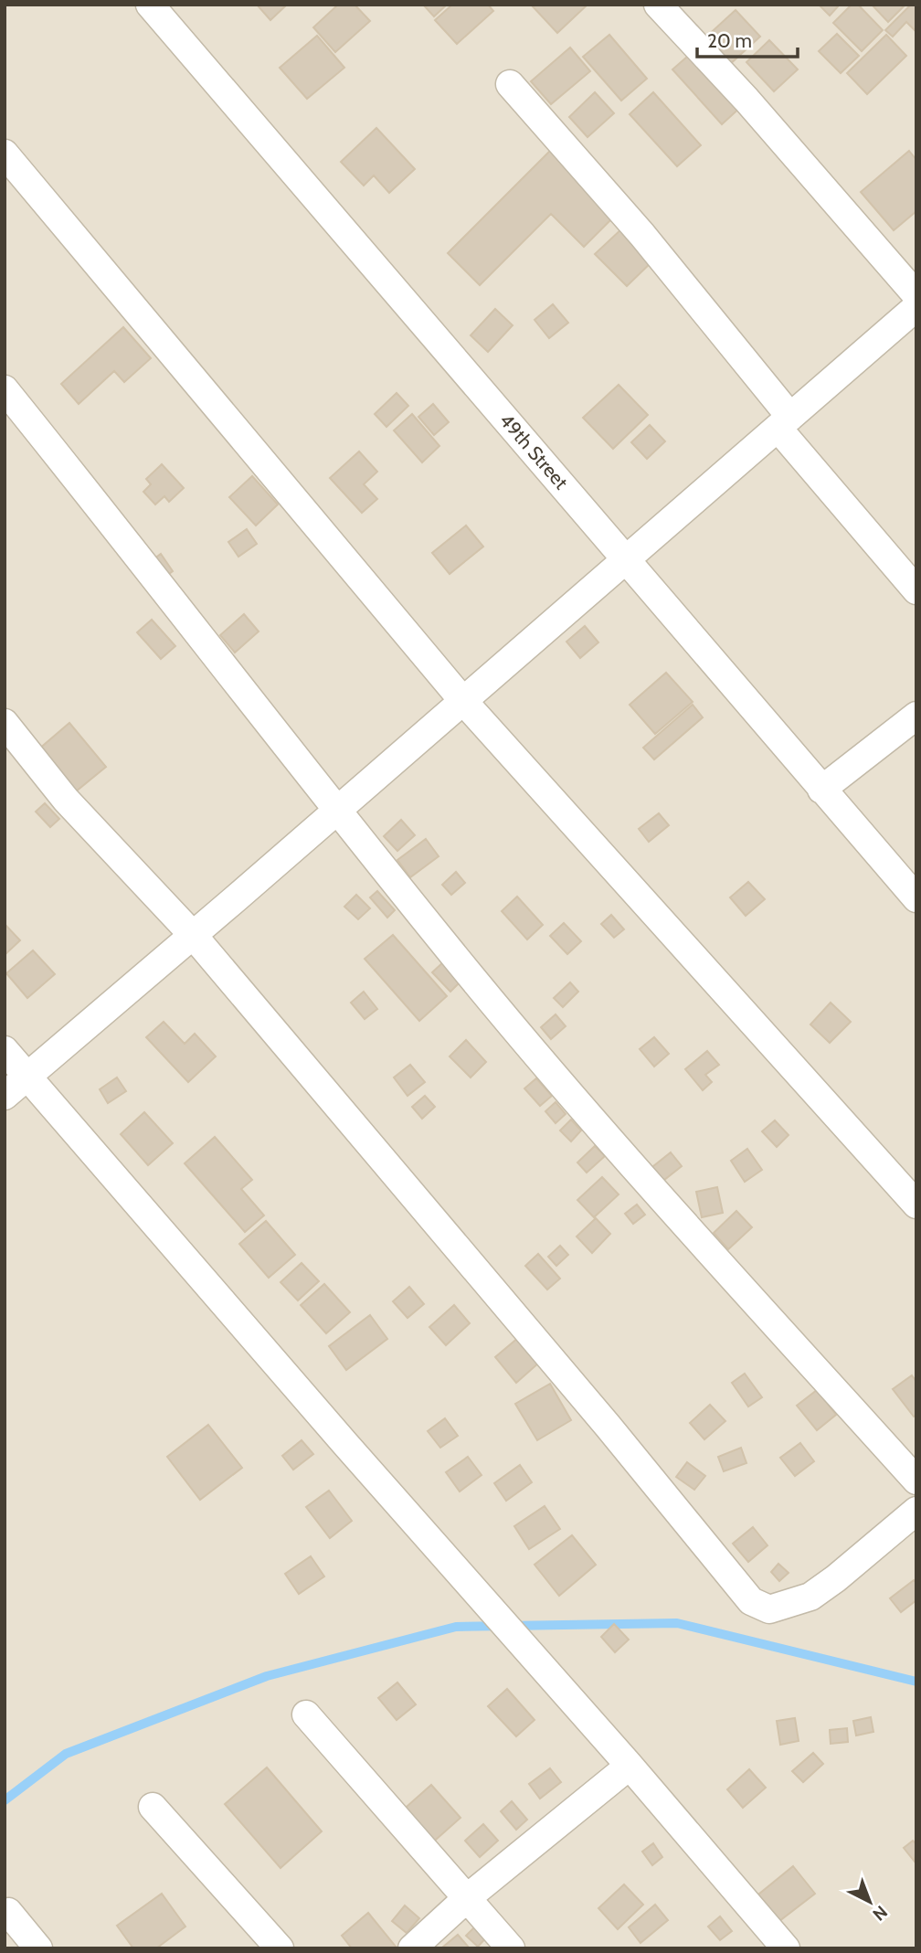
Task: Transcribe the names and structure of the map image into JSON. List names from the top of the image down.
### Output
{
  "streets": {
    "street": ["49th Street"]
  },
  "scale_bar": "20 m",
  "north": "bottom right"
}
